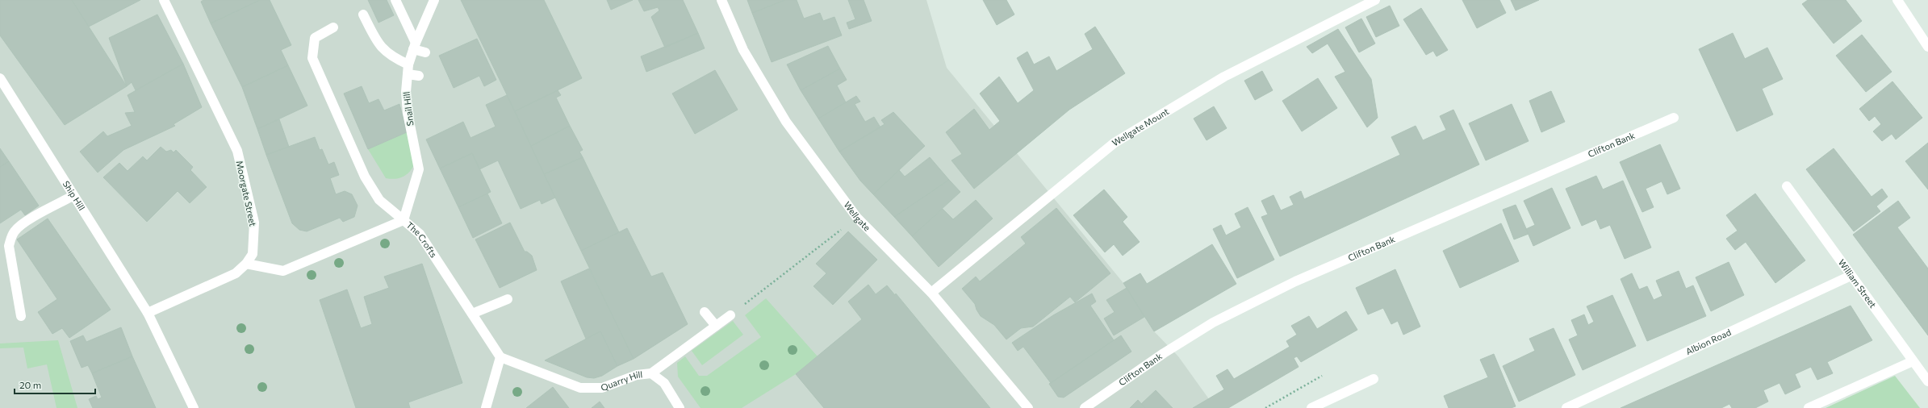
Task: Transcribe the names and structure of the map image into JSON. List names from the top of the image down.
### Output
{
  "streets": {
    "street": [
      "Snail Hill",
      "Wellgate Mount",
      "Clifton Bank",
      "Moorgate Street",
      "Ship Hill",
      "Wellgate",
      "The Crofts",
      "William Street",
      "Albion Road",
      "Quarry Hill"
    ]
  },
  "crossings": [
    ["Snail Hill", "The Crofts"],
    ["Wellgate Mount", "Wellgate"],
    ["Moorgate Street", "Ship Hill"],
    ["Moorgate Street", "The Crofts"],
    ["The Crofts", "Quarry Hill"],
    ["William Street", "Albion Road"]
  ],
  "scale_bar": "20 m"
}
